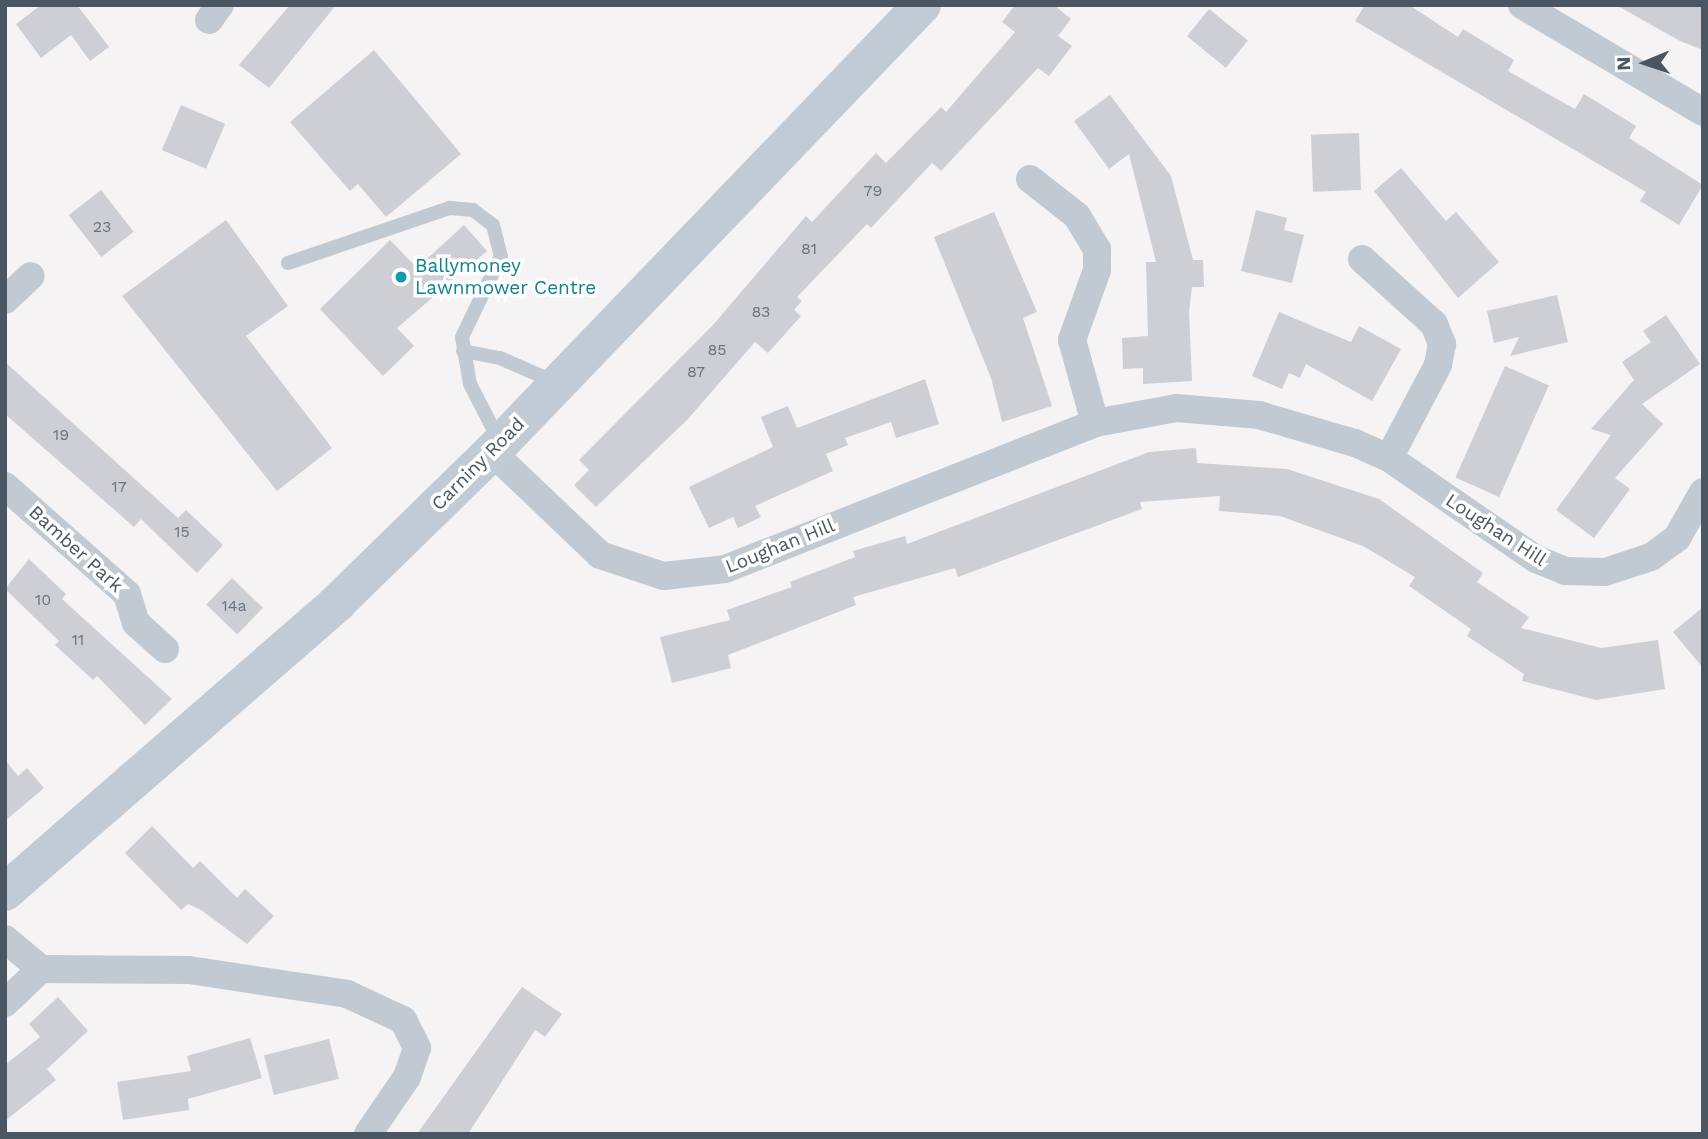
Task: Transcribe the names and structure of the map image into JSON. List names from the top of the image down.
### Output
{
  "streets": {
    "street": ["Carniny Road", "Loughan Hill", "Bamber Park"]
  },
  "crossings": [
    ["Carniny Road", "Loughan Hill"]
  ],
  "places": ["Ballymoney Lawnmower Centre"],
  "house_numbers": [
    "79",
    "23",
    "81",
    "83",
    "85",
    "87",
    "19",
    "17",
    "15",
    "10",
    "14a",
    "11"
  ],
  "north": "left"
}
